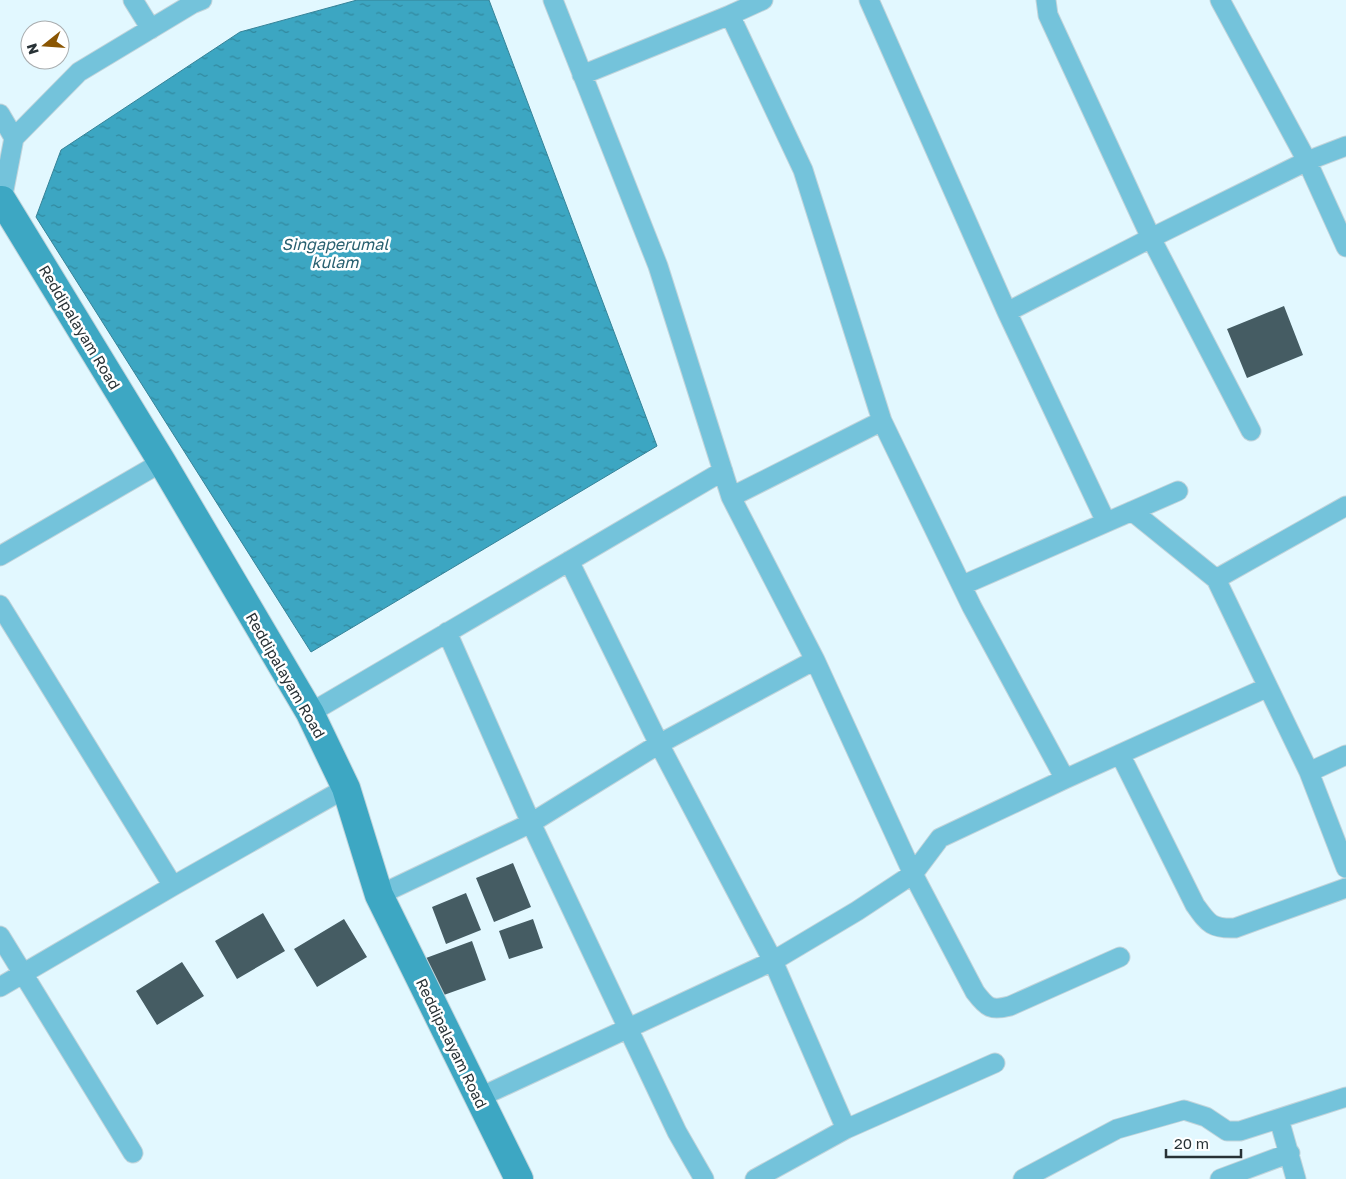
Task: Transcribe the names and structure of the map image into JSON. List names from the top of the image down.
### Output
{
  "streets": {
    "main road": ["Reddipalayam Road"]
  },
  "water": ["Singaperumal kulam"],
  "scale_bar": "20 m",
  "north": "left"
}
